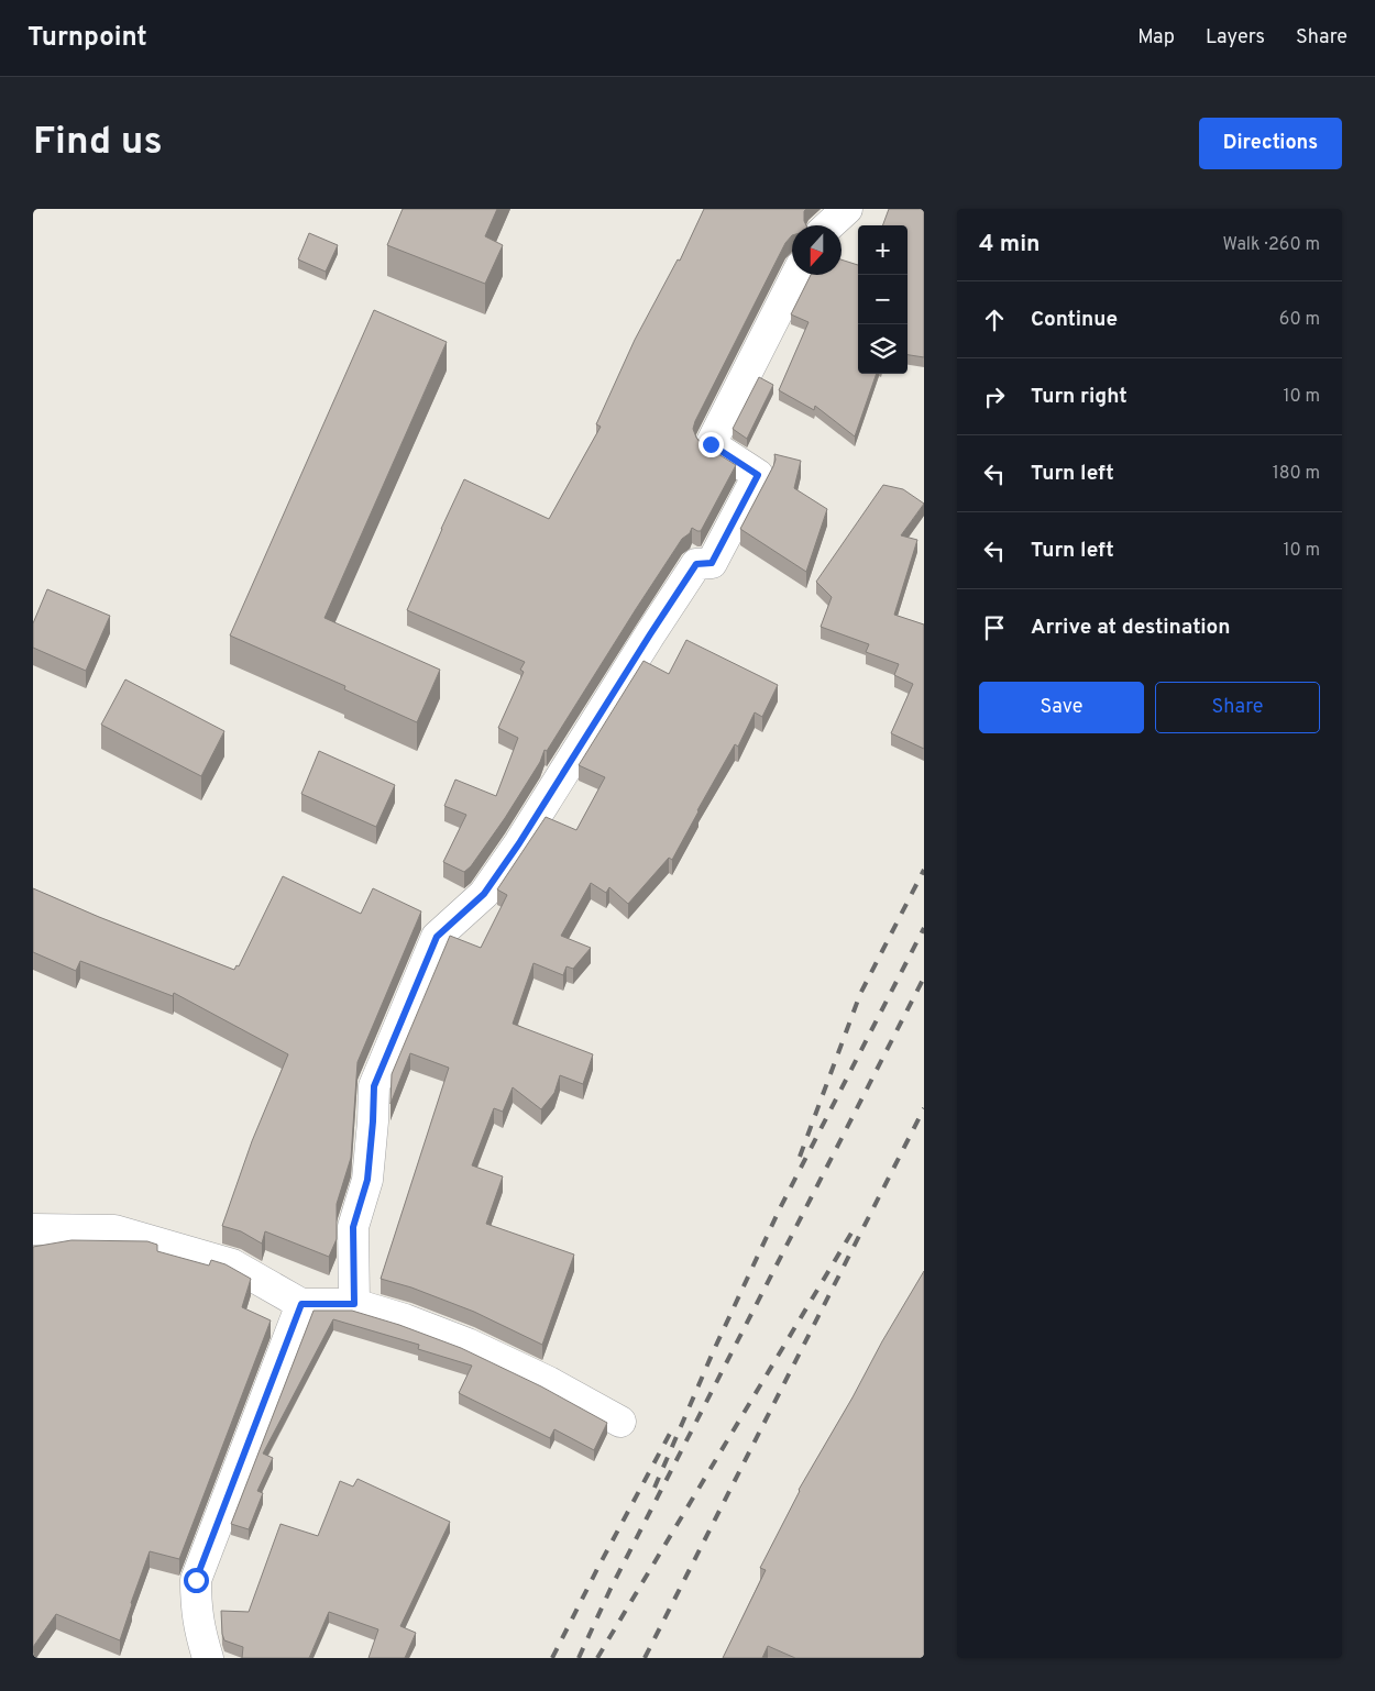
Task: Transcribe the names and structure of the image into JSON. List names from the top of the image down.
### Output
{
  "north": "bottom",
  "page": {
    "header": "Turnpoint",
    "nav": ["Map", "Layers", "Share"],
    "buttons": [
      "Directions",
      ["Save", "Share"]
    ],
    "title": "Find us",
    "heading": ["4 min", "Walk · 260 m"],
    "map_buttons": ["+", "−"],
    "list": [
      ["Continue", "60 m"],
      ["Turn right", "10 m"],
      ["Turn left", "180 m"],
      ["Turn left", "10 m"],
      "Arrive at destination"
    ]
  }
}
